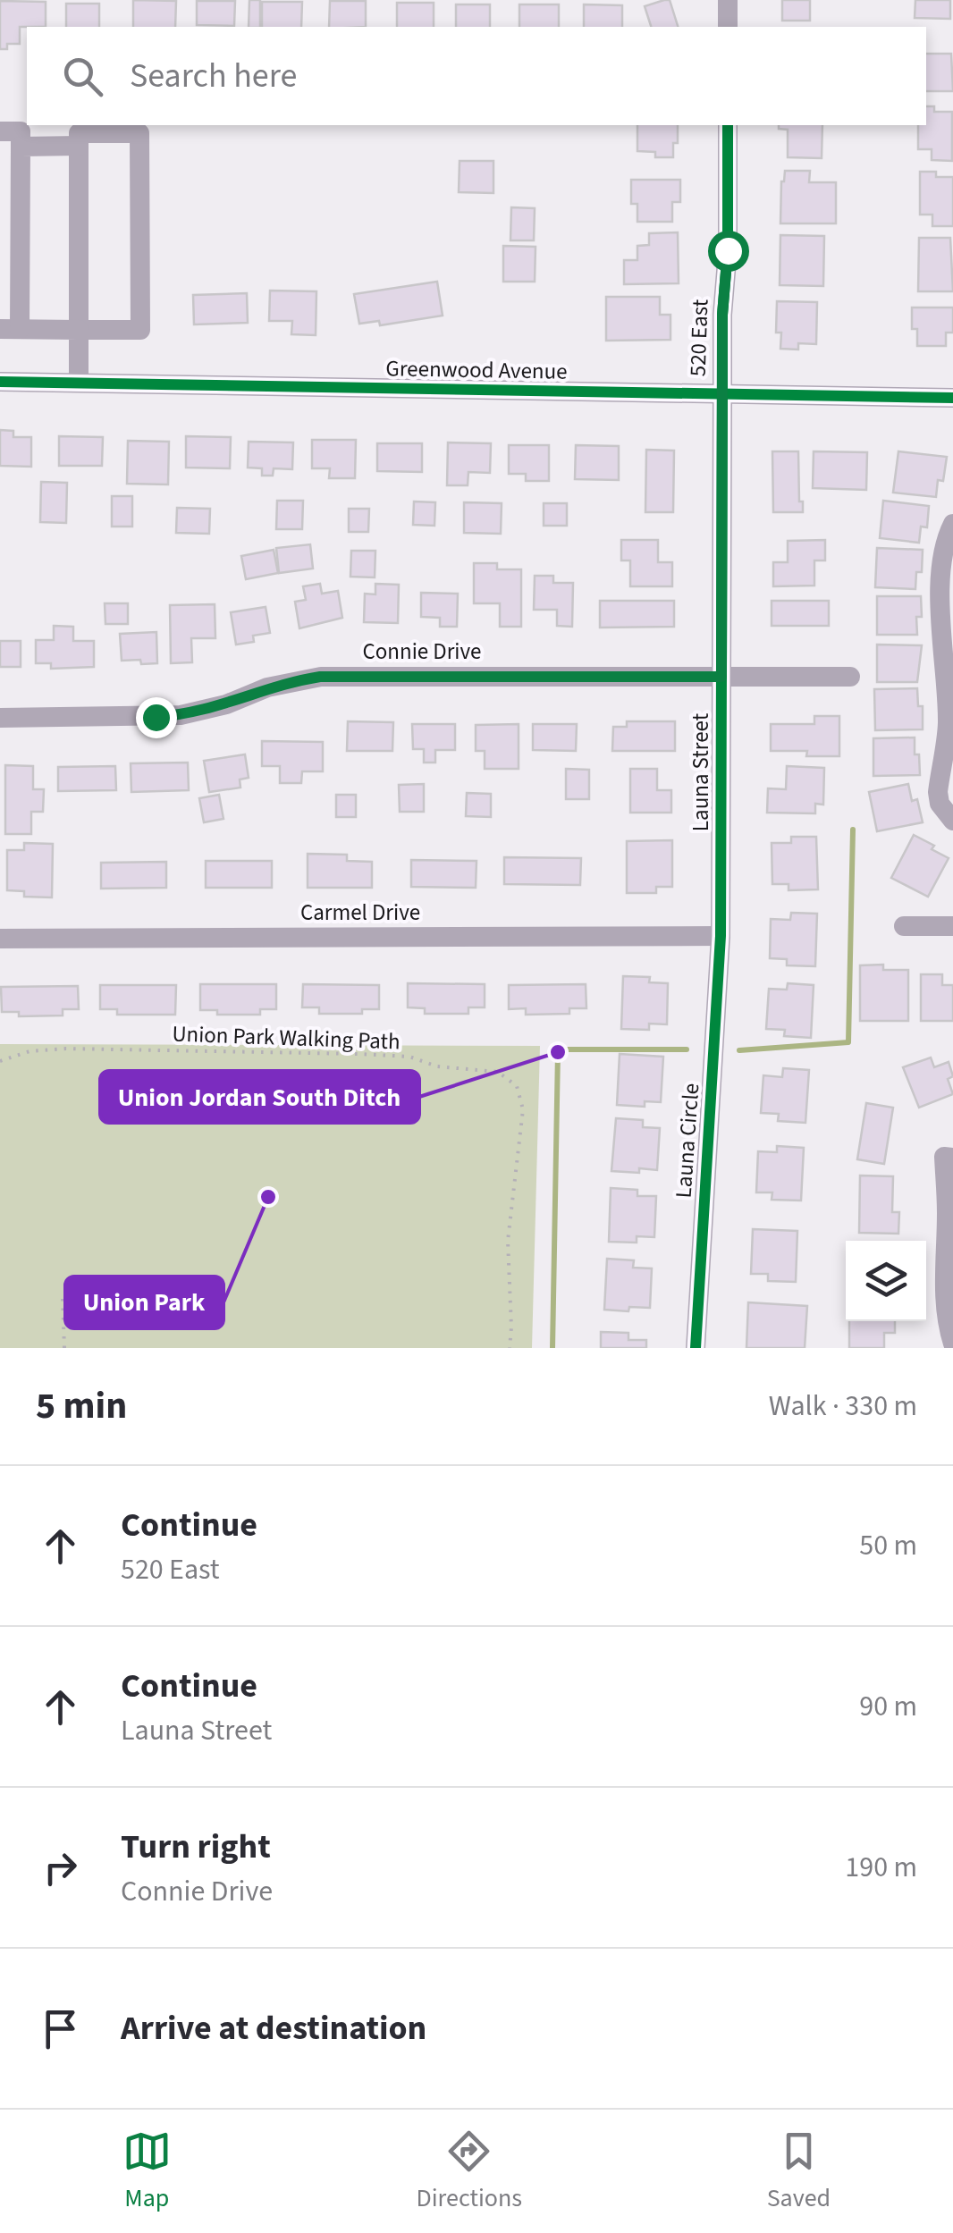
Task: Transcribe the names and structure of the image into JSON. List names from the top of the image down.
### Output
{
  "streets": {
    "street": [
      "520 East",
      "Greenwood Avenue",
      "Connie Drive",
      "Launa Street",
      "Carmel Drive",
      "Launa Circle"
    ],
    "path": ["Union Park Walking Path"]
  },
  "crossings": [
    ["520 East", "Greenwood Avenue"],
    ["520 East", "Launa Street"],
    ["Greenwood Avenue", "Launa Street"],
    ["Connie Drive", "Launa Street"],
    ["Launa Street", "Carmel Drive"],
    ["Launa Street", "Launa Circle"],
    ["Carmel Drive", "Launa Circle"]
  ],
  "places": ["Union Jordan South Ditch", "Union Park"],
  "page": {
    "search": "Search here",
    "heading": ["5 min", "Walk · 330 m"],
    "list": [
      ["Continue", "520 East", "50 m"],
      ["Continue", "Launa Street", "90 m"],
      ["Turn right", "Connie Drive", "190 m"],
      "Arrive at destination"
    ],
    "nav": ["Map", "Directions", "Saved"]
  }
}
